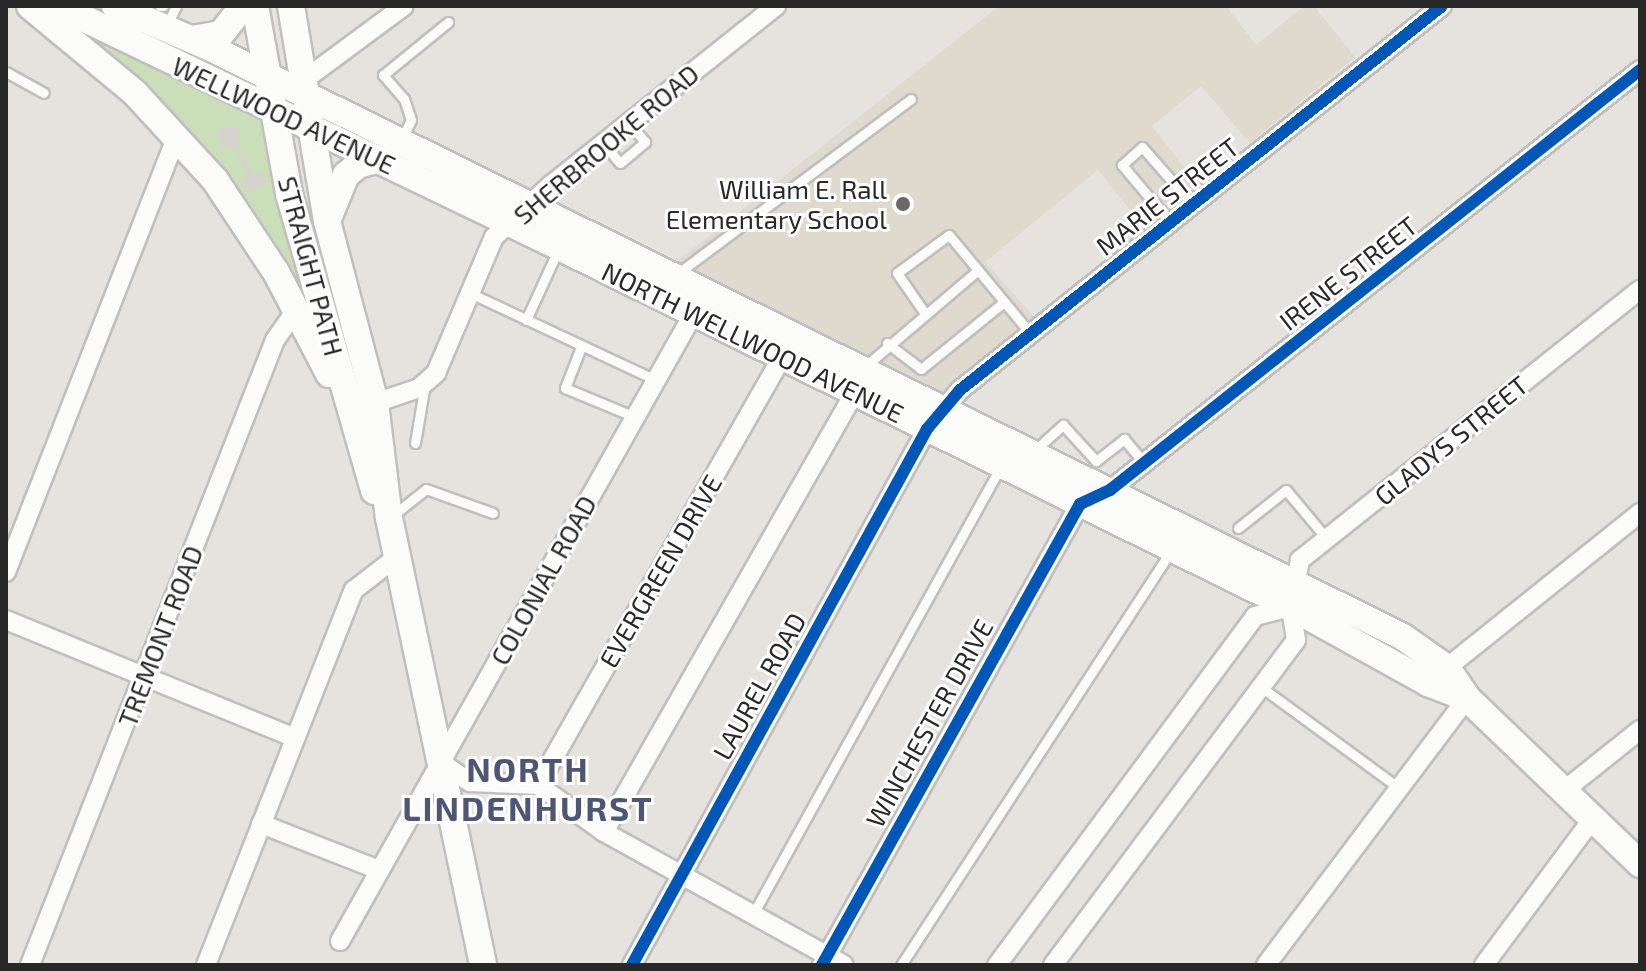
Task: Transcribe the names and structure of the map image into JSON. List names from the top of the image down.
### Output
{
  "streets": {
    "main road": ["WELLWOOD AVENUE", "STRAIGHT PATH", "NORTH WELLWOOD AVENUE"],
    "street": [
      "SHERBROOKE ROAD",
      "MARIE STREET",
      "IRENE STREET",
      "GLADYS STREET",
      "EVERGREEN DRIVE",
      "COLONIAL ROAD",
      "TREMONT ROAD",
      "LAUREL ROAD",
      "WINCHESTER DRIVE"
    ]
  },
  "crossings": [
    ["WELLWOOD AVENUE", "SHERBROOKE ROAD"],
    ["WELLWOOD AVENUE", "STRAIGHT PATH"],
    ["WELLWOOD AVENUE", "NORTH WELLWOOD AVENUE"],
    ["SHERBROOKE ROAD", "NORTH WELLWOOD AVENUE"],
    ["MARIE STREET", "NORTH WELLWOOD AVENUE"],
    ["MARIE STREET", "LAUREL ROAD"],
    ["STRAIGHT PATH", "COLONIAL ROAD"],
    ["IRENE STREET", "NORTH WELLWOOD AVENUE"],
    ["IRENE STREET", "WINCHESTER DRIVE"],
    ["NORTH WELLWOOD AVENUE", "GLADYS STREET"],
    ["NORTH WELLWOOD AVENUE", "EVERGREEN DRIVE"],
    ["NORTH WELLWOOD AVENUE", "COLONIAL ROAD"],
    ["NORTH WELLWOOD AVENUE", "LAUREL ROAD"],
    ["NORTH WELLWOOD AVENUE", "WINCHESTER DRIVE"]
  ],
  "districts": ["NORTH LINDENHURST"],
  "places": ["William E. Rall Elementary School"]
}
